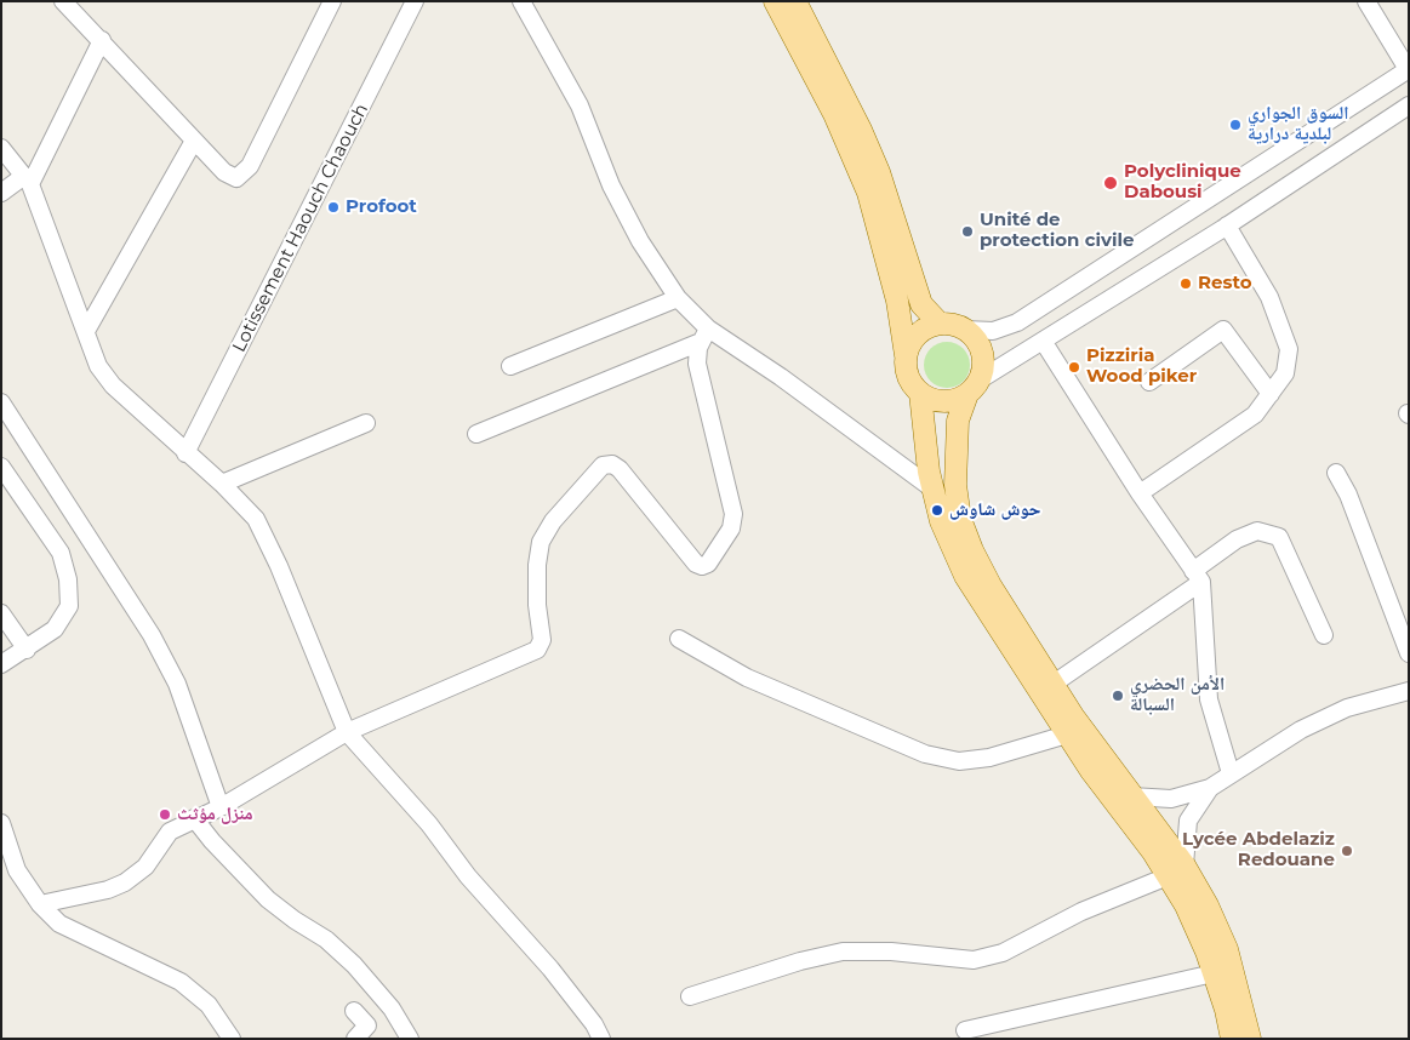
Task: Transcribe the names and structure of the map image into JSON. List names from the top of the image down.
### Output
{
  "streets": {
    "street": ["Lotissement Haouch Chaouch"]
  },
  "places": [
    "السوق الجواري لبلدية درارية",
    "Polyclinique Dabousi",
    "Profoot",
    "Unité de protection civile",
    "Resto",
    "Pizziria Wood piker",
    "حوش شاوش",
    "الأمن الحضري السبالة",
    "منزل مؤثث",
    "Lycée Abdelaziz Redouane"
  ]
}
